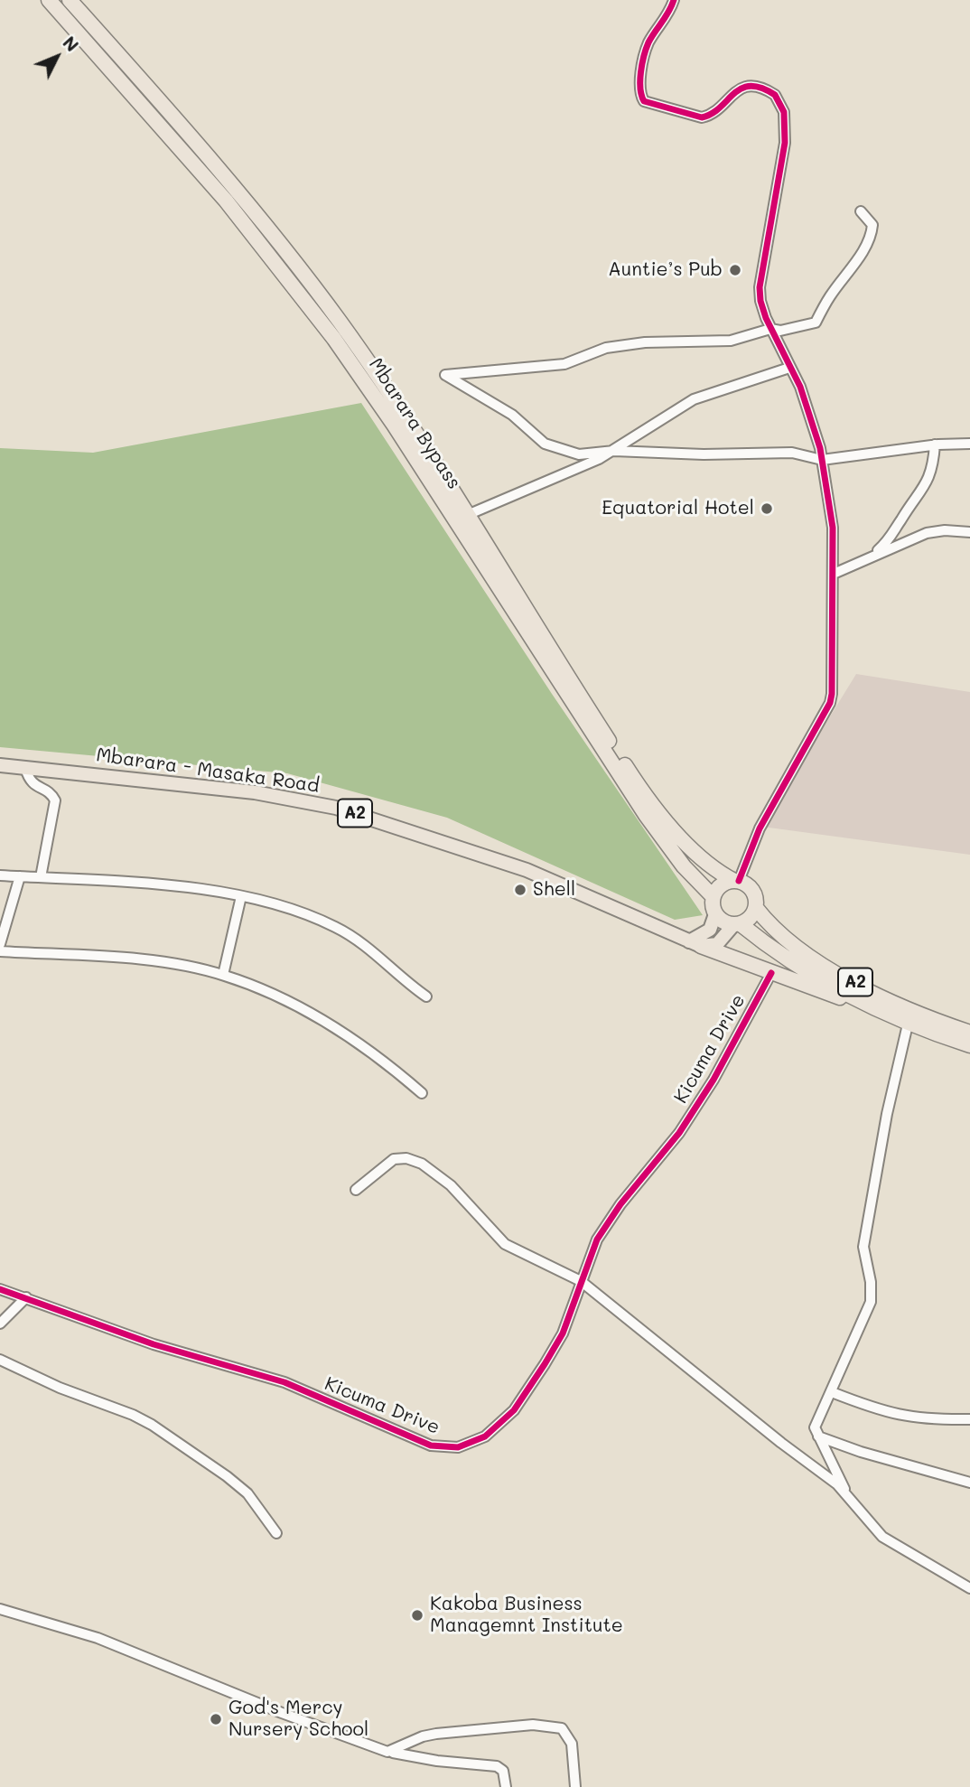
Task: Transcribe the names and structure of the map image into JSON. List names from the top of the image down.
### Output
{
  "streets": {
    "highway": ["Mbarara Bypass", "A2"],
    "main road": ["Mbarara - Masaka Road"],
    "street": ["Kicuma Drive"]
  },
  "crossings": [
    ["Mbarara Bypass", "A2"],
    ["Mbarara - Masaka Road", "A2"],
    ["A2", "Kicuma Drive"]
  ],
  "places": [
    "Auntie’s Pub",
    "Equatorial Hotel",
    "Shell",
    "Kakoba Business Managemnt Institute",
    "God's Mercy Nursery School"
  ],
  "north": "top right"
}
